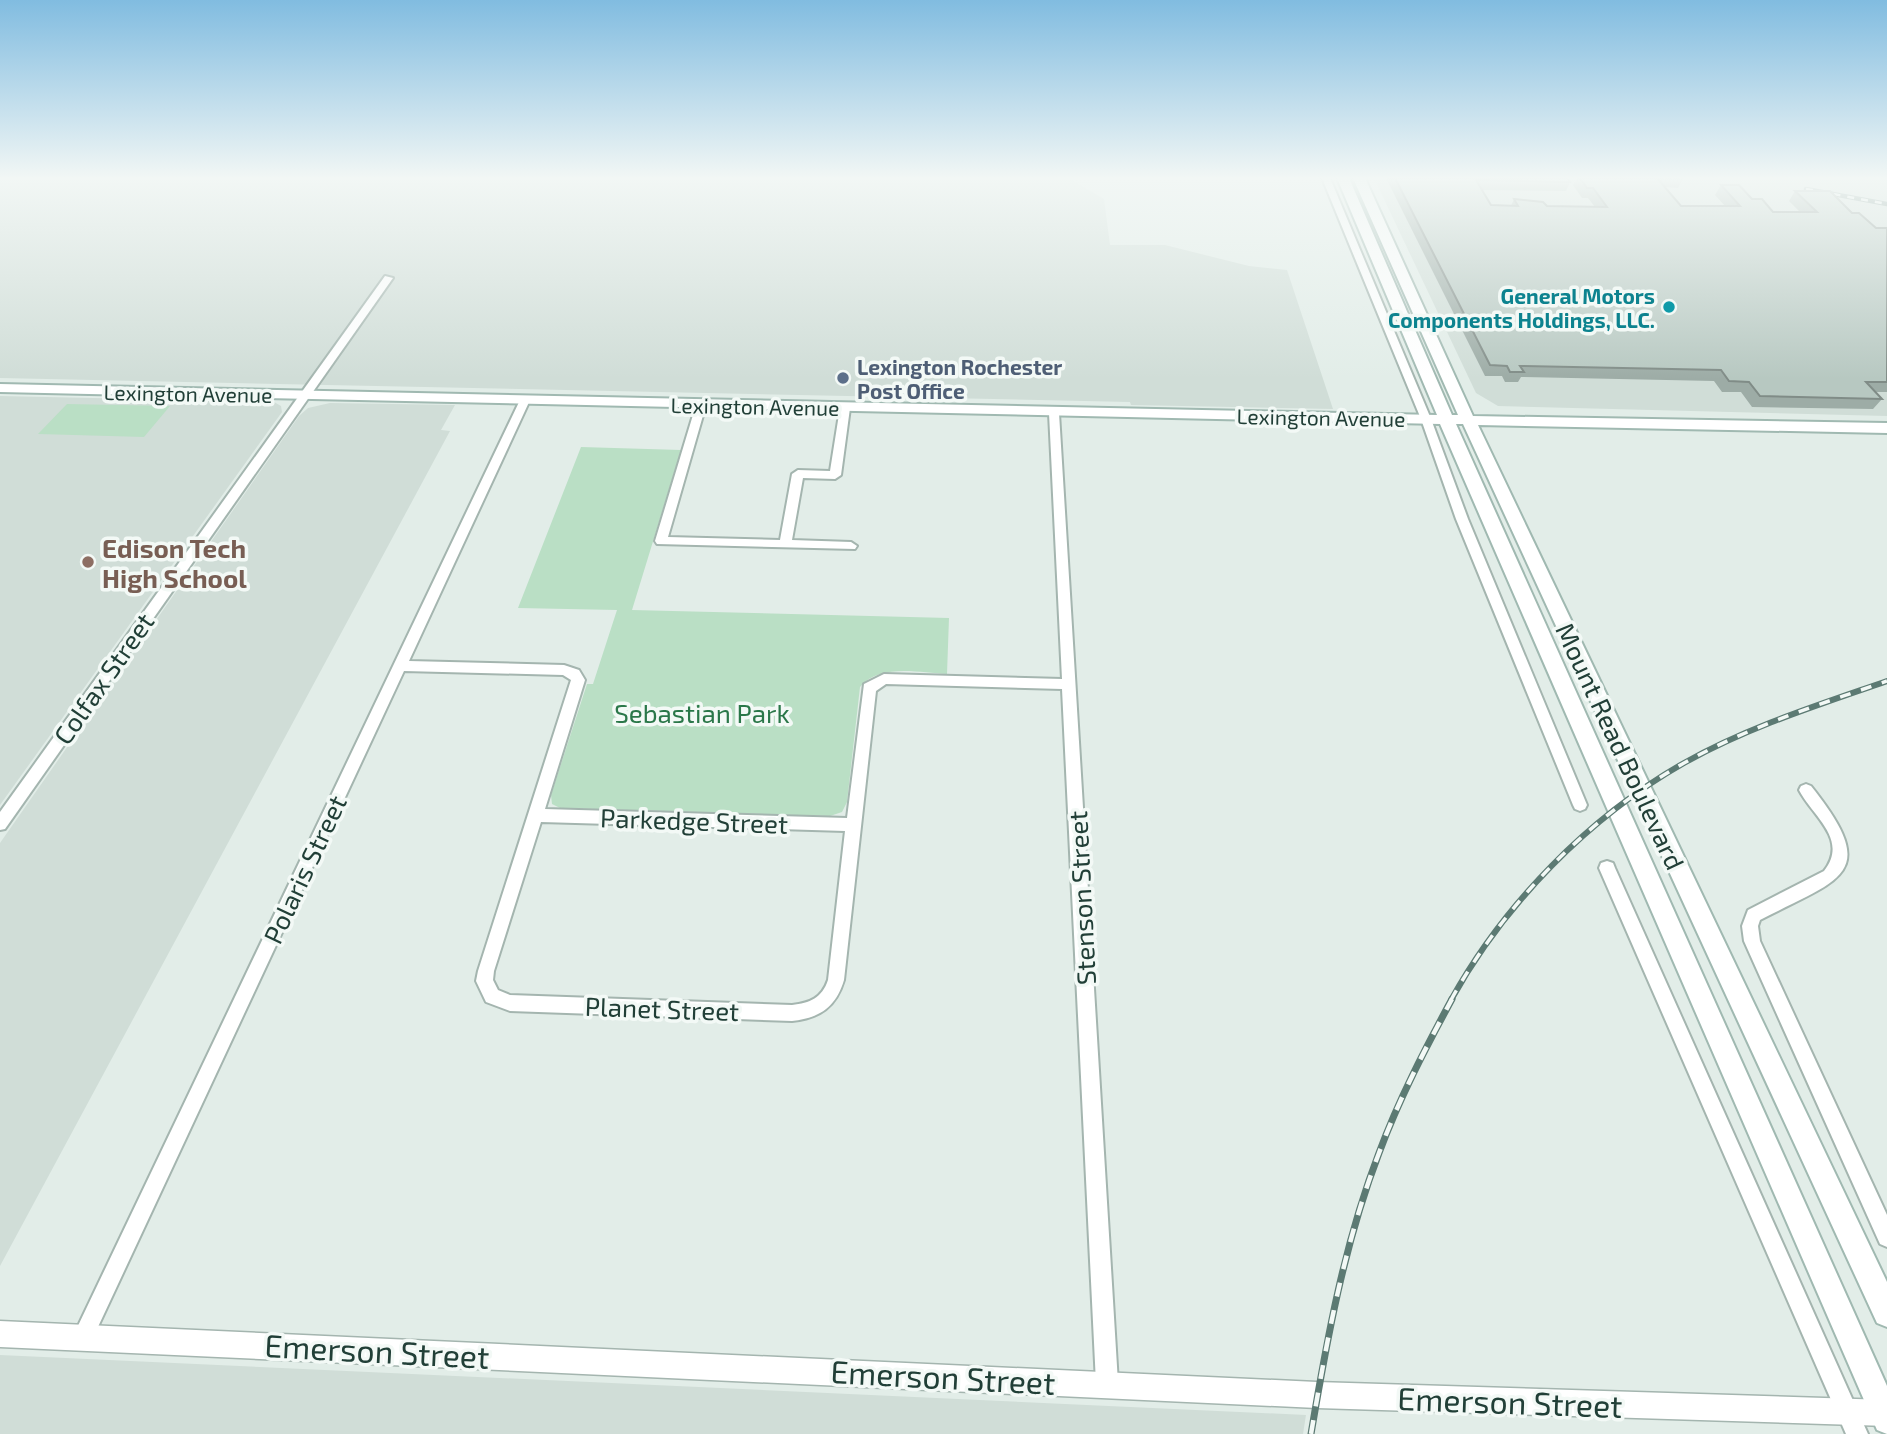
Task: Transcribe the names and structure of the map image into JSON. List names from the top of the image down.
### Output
{
  "streets": {
    "main road": ["Lexington Avenue", "Mount Read Boulevard"],
    "street": [
      "Colfax Street",
      "Parkedge Street",
      "Polaris Street",
      "Stenson Street",
      "Planet Street",
      "Emerson Street"
    ]
  },
  "crossings": [
    ["Lexington Avenue", "Colfax Street"],
    ["Lexington Avenue", "Mount Read Boulevard"],
    ["Lexington Avenue", "Polaris Street"],
    ["Lexington Avenue", "Stenson Street"],
    ["Mount Read Boulevard", "Emerson Street"],
    ["Parkedge Street", "Planet Street"],
    ["Polaris Street", "Planet Street"],
    ["Polaris Street", "Emerson Street"],
    ["Stenson Street", "Planet Street"],
    ["Stenson Street", "Emerson Street"]
  ],
  "parks": ["Sebastian Park"],
  "places": ["General Motors Components Holdings, LLC.", "Lexington Rochester Post Office", "Edison Tech High School"]
}
